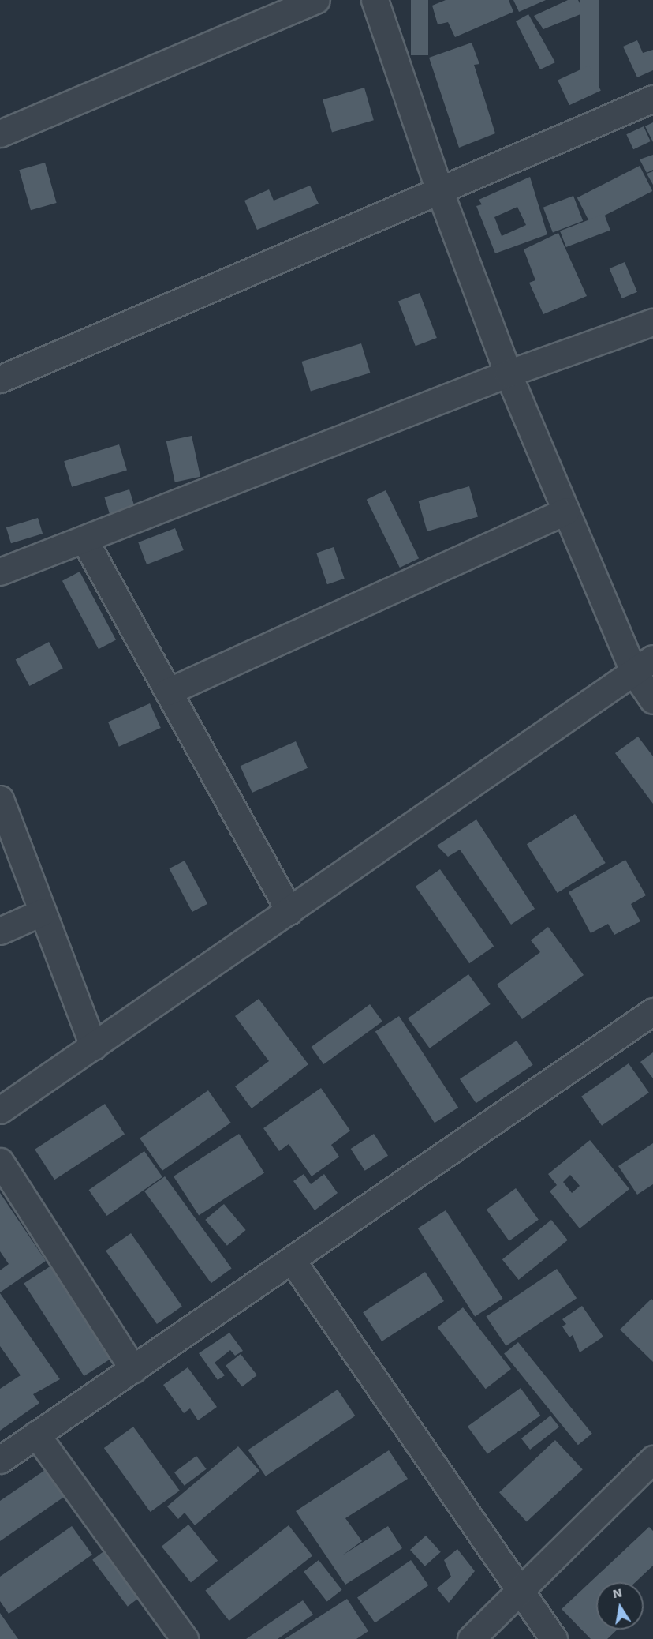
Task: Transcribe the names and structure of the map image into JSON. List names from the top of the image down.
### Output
{
  "north": "top"
}
